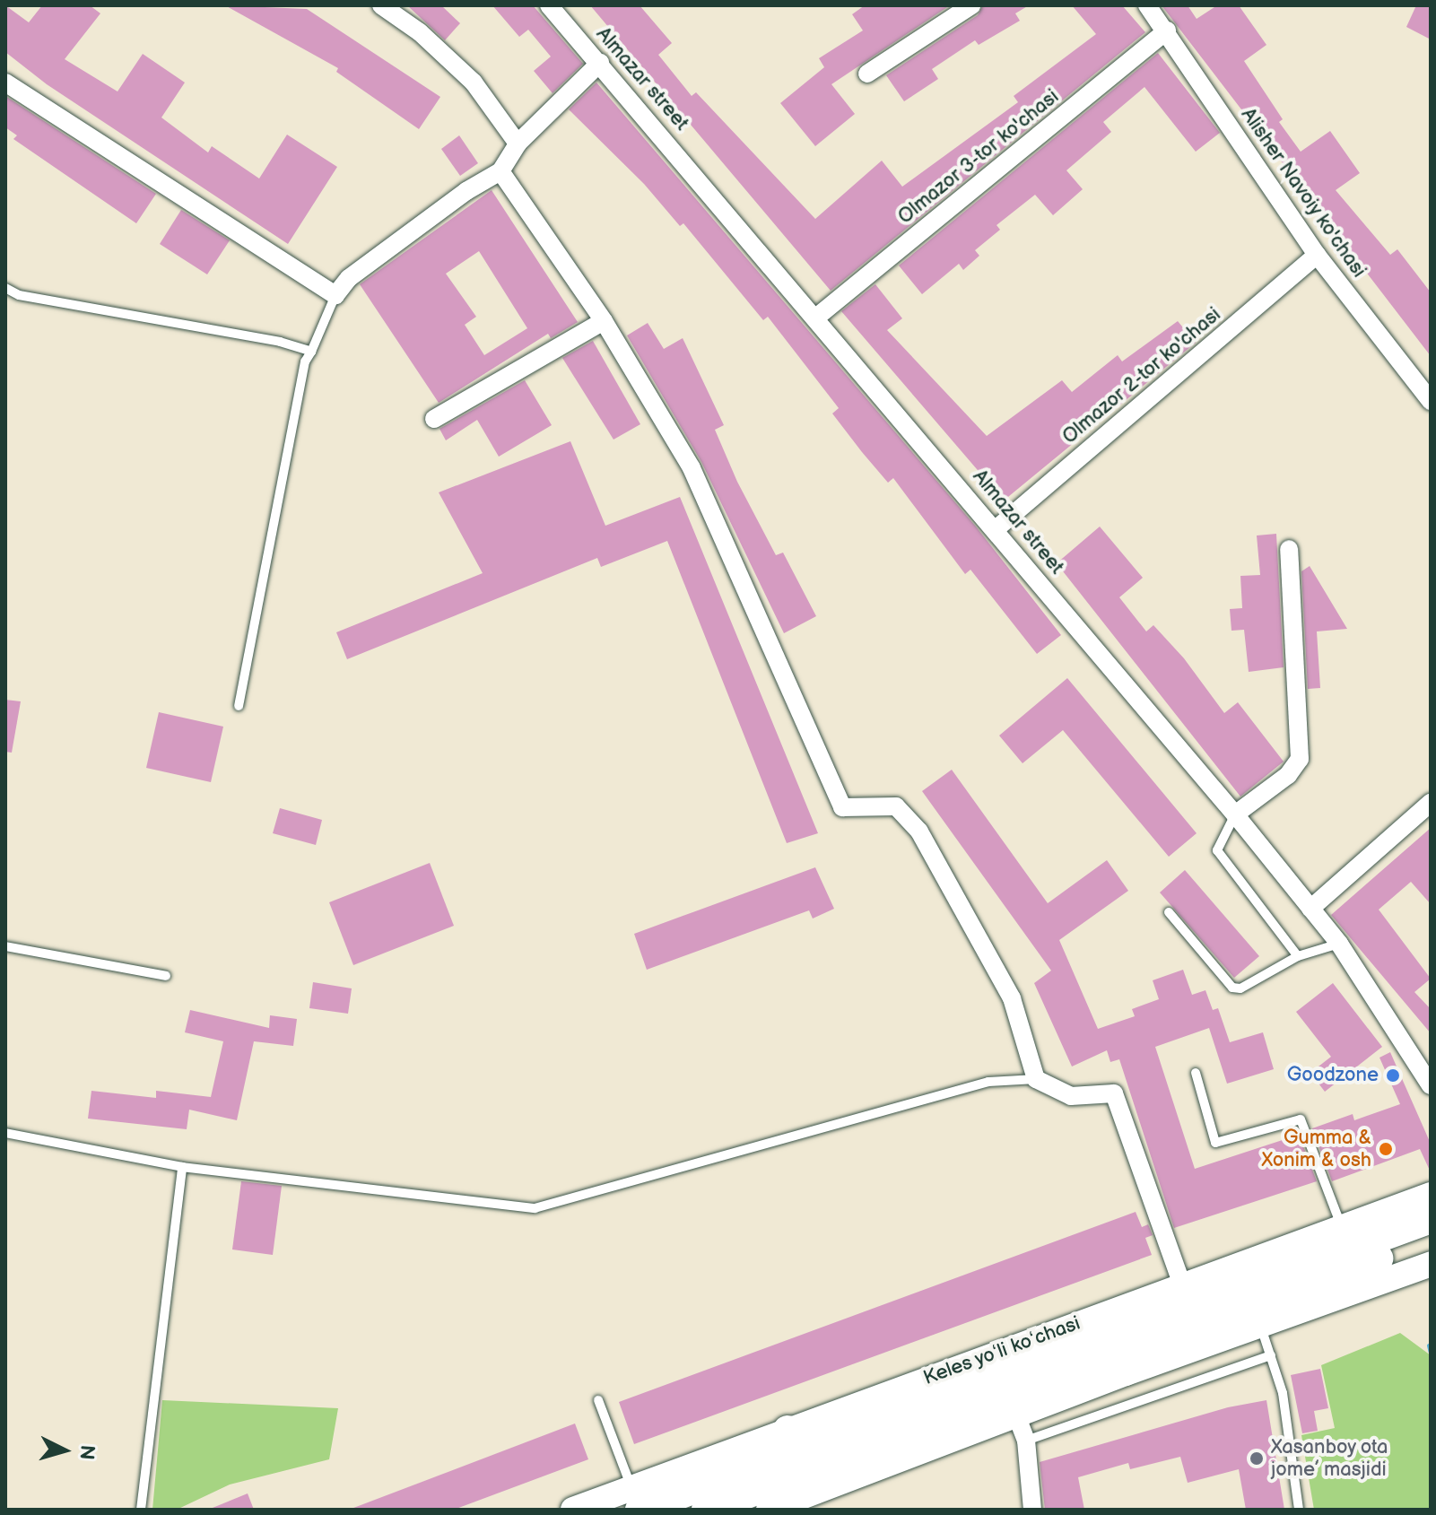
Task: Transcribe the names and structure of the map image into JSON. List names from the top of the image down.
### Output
{
  "streets": {
    "main road": ["Keles yoʻli koʻchasi"],
    "street": [
      "Almazar street",
      "Olmazor 3-tor ko'chasi",
      "Alisher Navoiy ko'chasi",
      "Olmazor 2-tor ko'chasi"
    ]
  },
  "crossings": [
    ["Almazar street", "Olmazor 3-tor ko'chasi"],
    ["Almazar street", "Olmazor 2-tor ko'chasi"],
    ["Olmazor 3-tor ko'chasi", "Alisher Navoiy ko'chasi"],
    ["Alisher Navoiy ko'chasi", "Olmazor 2-tor ko'chasi"]
  ],
  "places": ["Goodzone", "Gumma & Xonim & osh", "Xasanboy ota jome’ masjidi"],
  "north": "right"
}
